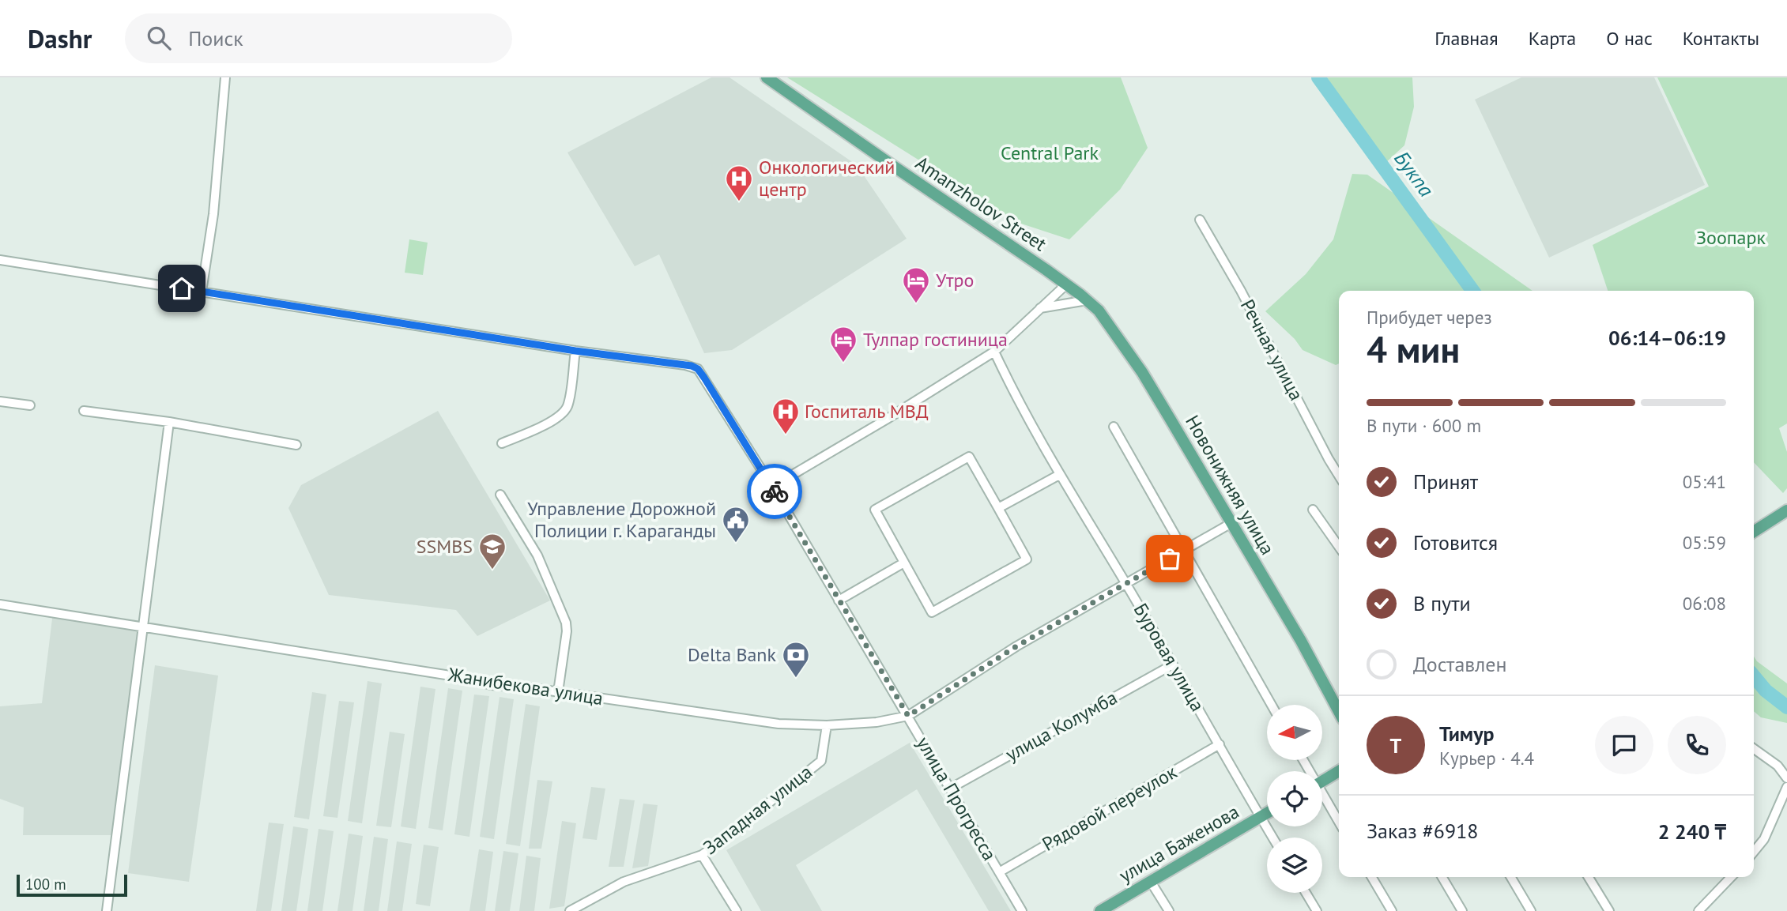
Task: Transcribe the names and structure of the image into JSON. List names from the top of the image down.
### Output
{
  "streets": {
    "main road": ["Amanzholov Street", "Новонижняя улица", "улица Баженова"],
    "street": [
      "Речная улица",
      "Буровая улица",
      "Жанибекова улица",
      "улица Колумба",
      "улица Прогресса",
      "Рядовой переулок",
      "Западная улица"
    ]
  },
  "crossings": [
    ["Amanzholov Street", "Новонижняя улица"],
    ["Буровая улица", "улица Колумба"],
    ["Буровая улица", "Рядовой переулок"],
    ["Буровая улица", "улица Баженова"],
    ["Жанибекова улица", "улица Прогресса"],
    ["Жанибекова улица", "Западная улица"],
    ["улица Колумба", "улица Прогресса"],
    ["улица Прогресса", "Рядовой переулок"]
  ],
  "water": ["Букпа"],
  "parks": ["Central Park", "Зоопарк"],
  "places": {
    "hospital": ["Онкологический центр", "Госпиталь МВД"],
    "hotel": ["Утро", "Тулпар гостиница"],
    "public building": ["Управление Дорожной Полиции г. Караганды"],
    "school or university": ["SSMBS"],
    "bank": ["Delta Bank"]
  },
  "scale_bar": "100 m",
  "north": "left",
  "page": {
    "header": "Dashr",
    "search": "Поиск",
    "nav": [
      "Главная",
      "Карта",
      "О нас",
      "Контакты"
    ],
    "heading": ["4 мин", "Прибудет через", "06:14–06:19"],
    "panel": [
      "Тимур",
      "Курьер · 4.4",
      "Заказ #6918",
      "2 240 ₸"
    ],
    "bar": "В пути · 600 m",
    "list": [
      ["Принят", "05:41"],
      ["Готовится", "05:59"],
      ["В пути", "06:08"],
      "Доставлен"
    ],
    "round": "Т",
    "scale": "100 m"
  }
}
